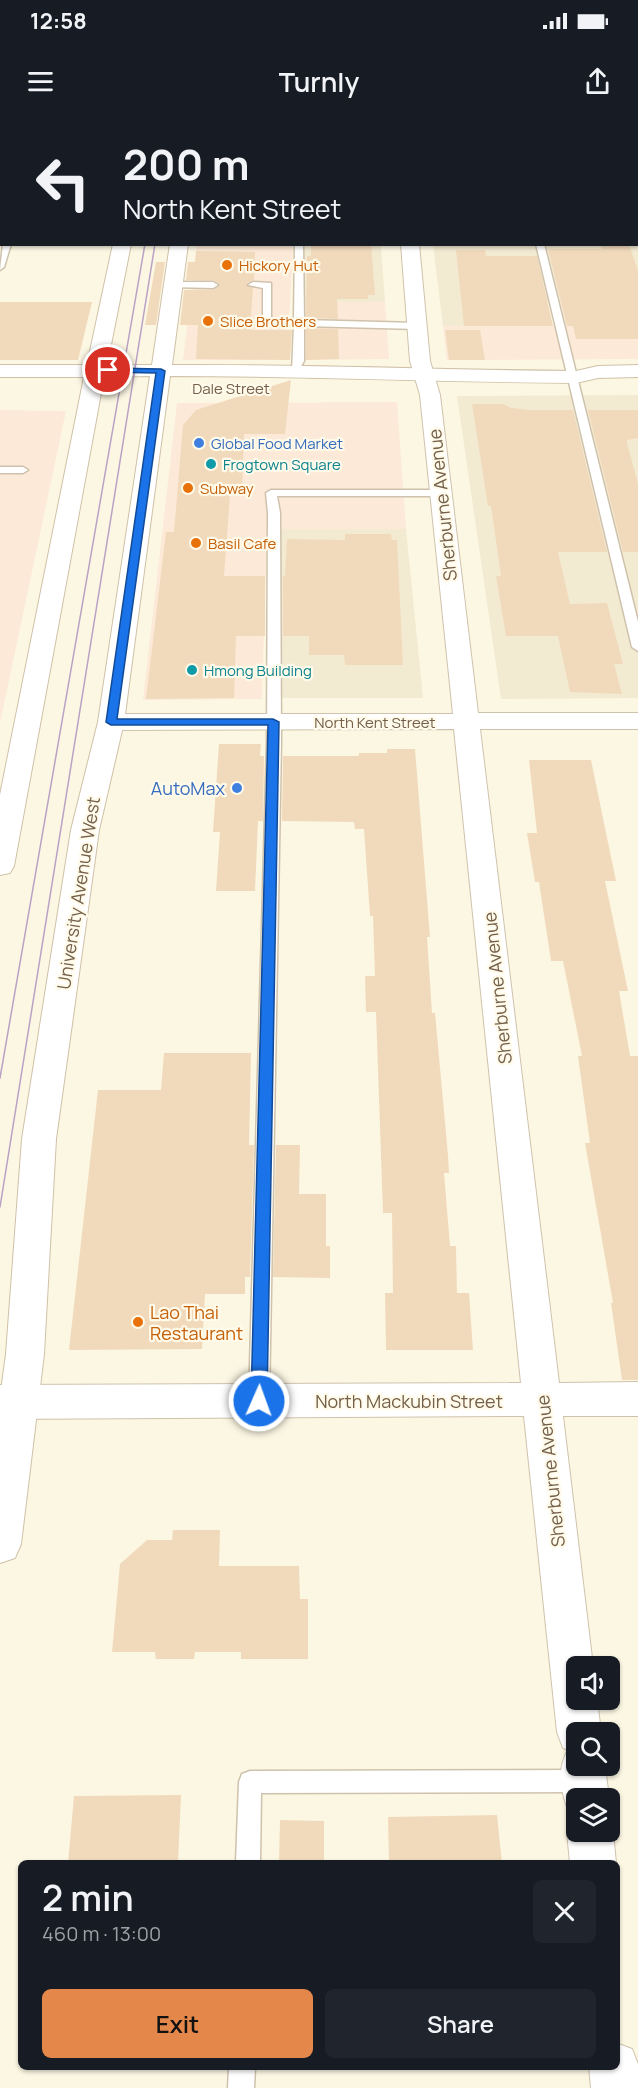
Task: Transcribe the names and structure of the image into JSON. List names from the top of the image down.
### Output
{
  "streets": {
    "main road": [
      "Dale Street",
      "Sherburne Avenue",
      "North Kent Street",
      "University Avenue West",
      "North Mackubin Street"
    ]
  },
  "crossings": [
    ["Dale Street", "Sherburne Avenue"],
    ["Dale Street", "University Avenue West"],
    ["Sherburne Avenue", "North Kent Street"],
    ["Sherburne Avenue", "North Mackubin Street"],
    ["North Kent Street", "University Avenue West"],
    ["University Avenue West", "North Mackubin Street"]
  ],
  "places": [
    "Hickory Hut",
    "Slice Brothers",
    "Global Food Market",
    "Frogtown Square",
    "Subway",
    "Basil Cafe",
    "Hmong Building",
    "AutoMax",
    "Lao Thai Restaurant"
  ],
  "page": {
    "status": "12:58",
    "header": "Turnly",
    "turn": ["200 m", "North Kent Street"],
    "heading": ["2 min", "460 m · 13:00"],
    "buttons": ["Exit", "Share"]
  }
}
